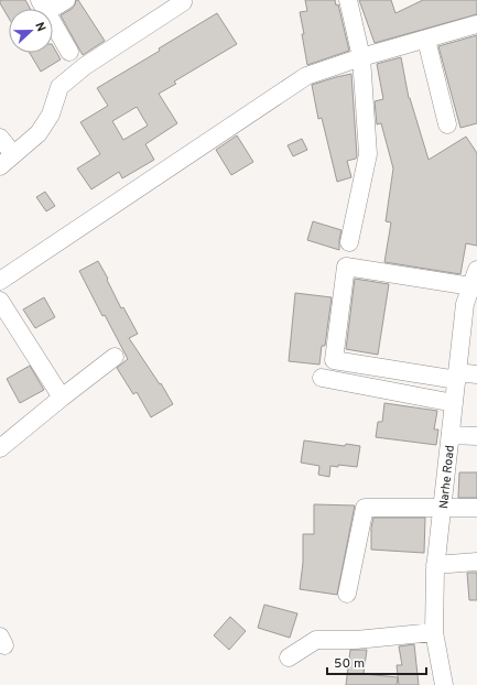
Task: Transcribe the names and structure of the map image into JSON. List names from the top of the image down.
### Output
{
  "streets": {
    "street": ["Narhe Road"]
  },
  "scale_bar": "50 m",
  "north": "right"
}
